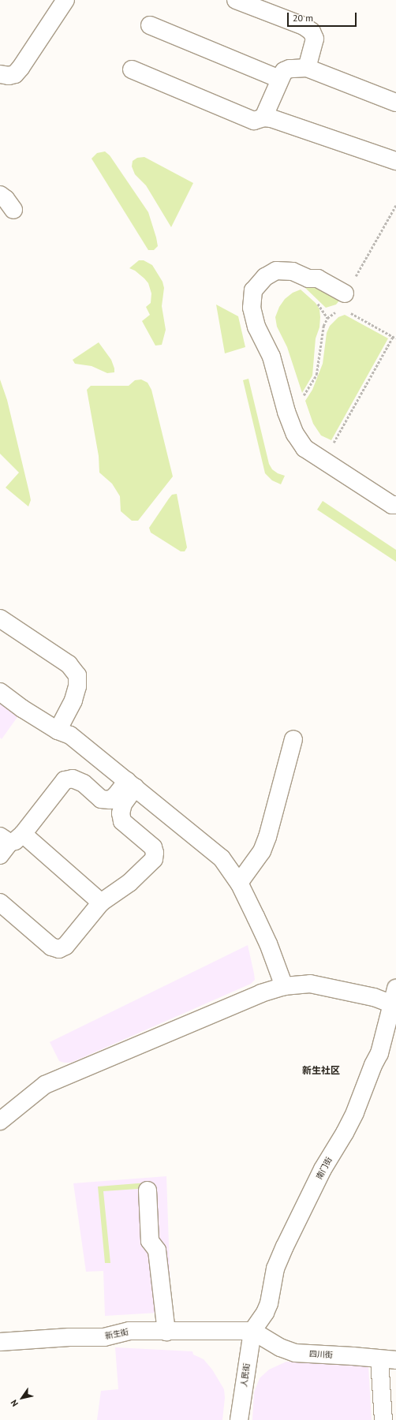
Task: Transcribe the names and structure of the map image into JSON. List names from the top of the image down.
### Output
{
  "streets": {
    "street": [
      "南门街",
      "新生街",
      "四川街",
      "人民街"
    ]
  },
  "crossings": [
    ["南门街", "新生街"],
    ["南门街", "四川街"],
    ["南门街", "人民街"],
    ["新生街", "四川街"],
    ["新生街", "人民街"],
    ["四川街", "人民街"]
  ],
  "districts": ["新生社区"],
  "scale_bar": "20 m",
  "north": "bottom left"
}
